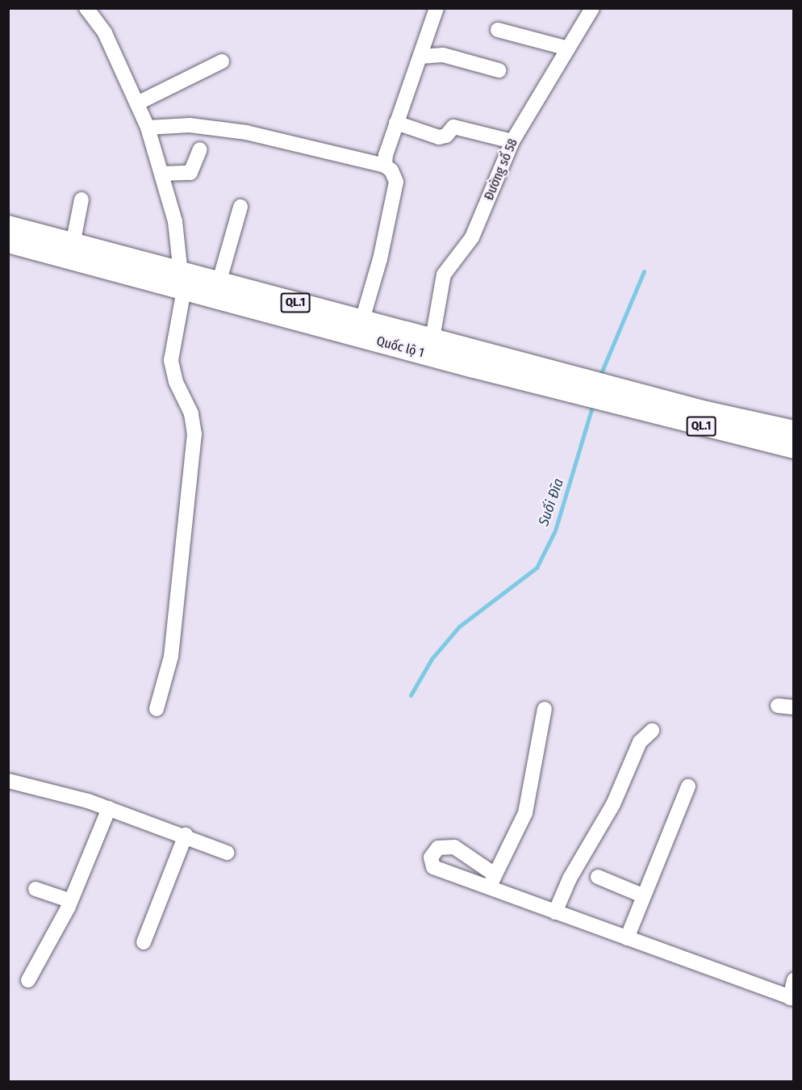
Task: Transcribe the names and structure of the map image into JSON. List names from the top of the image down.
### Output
{
  "streets": {
    "highway": ["QL.1", "Quốc lộ 1"],
    "street": ["Đường số 58"]
  },
  "crossings": [
    ["Đường số 58", "Quốc lộ 1"]
  ],
  "water": ["Suối Đĩa"]
}
